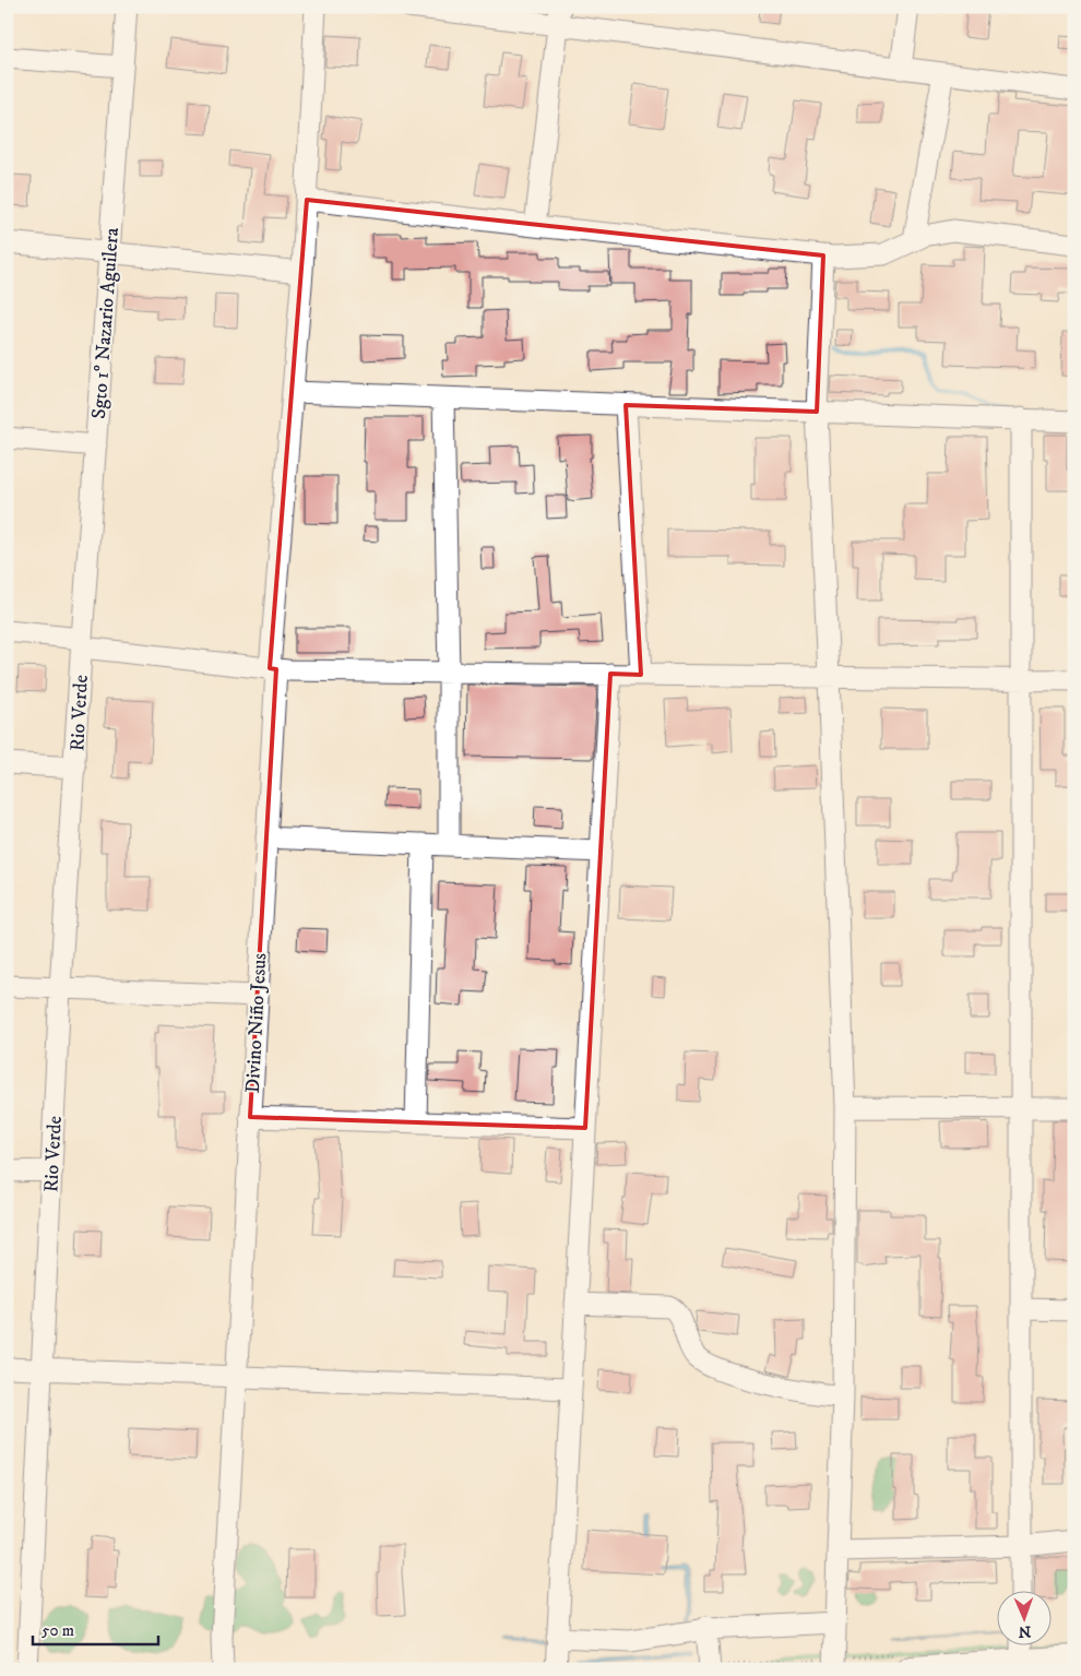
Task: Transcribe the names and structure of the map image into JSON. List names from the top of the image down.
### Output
{
  "streets": {
    "street": ["Sgto 1º Nazario Aguilera", "Rio Verde", "Divino Niño Jesus"]
  },
  "crossings": [
    ["Sgto 1º Nazario Aguilera", "Rio Verde"]
  ],
  "scale_bar": "50 m",
  "north": "bottom"
}
